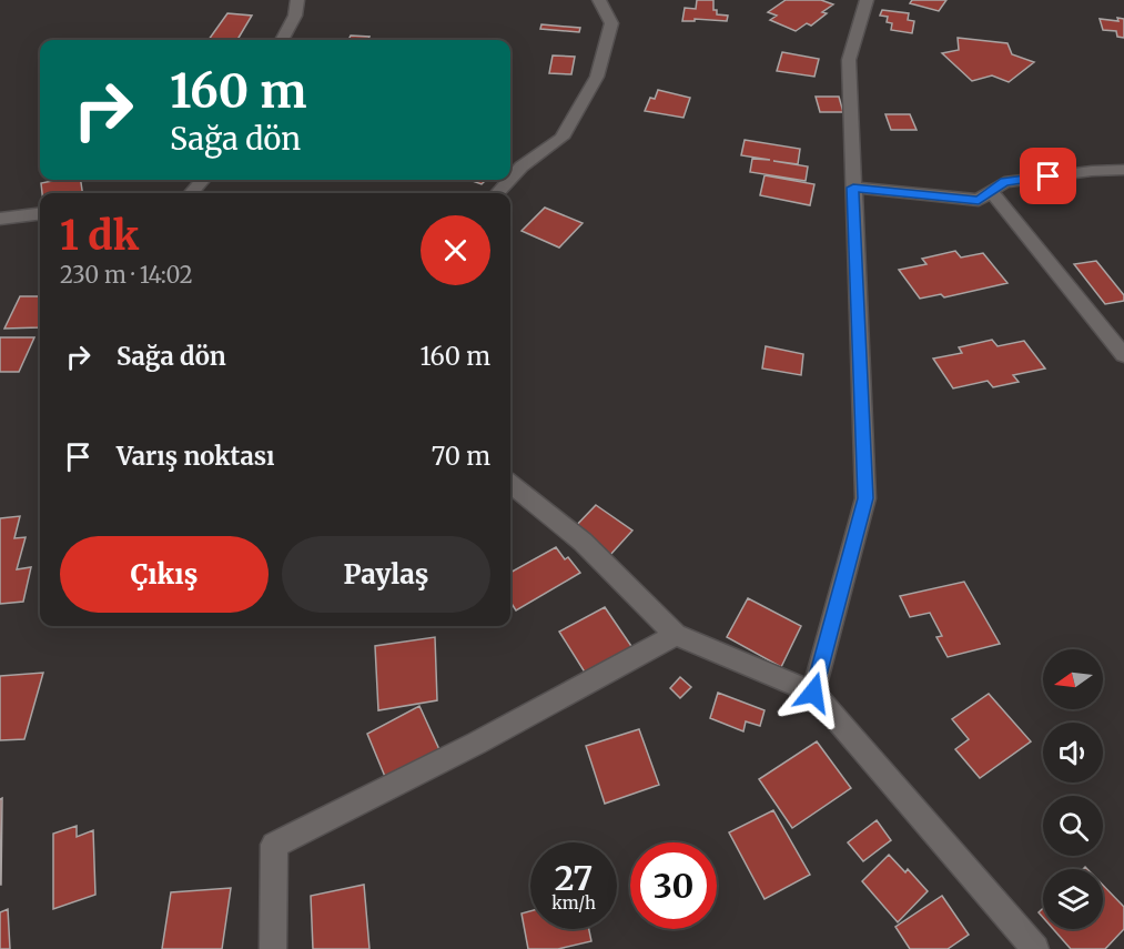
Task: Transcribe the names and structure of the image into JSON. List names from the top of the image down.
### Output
{
  "north": "left",
  "page": {
    "turn": ["160 m", "Sağa dön"],
    "heading": ["1 dk", "230 m · 14:02"],
    "list": [
      {
        "name": "Sağa dön",
        "value": "160 m"
      },
      {
        "name": "Varış noktası",
        "value": "70 m"
      }
    ],
    "buttons": ["Çıkış", "Paylaş"],
    "speed": "27 km/h",
    "limit": "30"
  }
}
